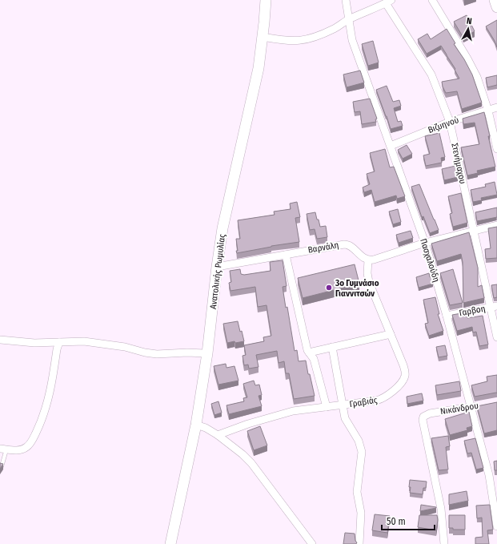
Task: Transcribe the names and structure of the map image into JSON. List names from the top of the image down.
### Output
{
  "streets": {
    "street": [
      "Βιζυηνού",
      "Στενήμαχου",
      "Βαρνάλη",
      "Πασχαλούδη",
      "Ανατολικής Ρωμυλίας",
      "Γαρβοη",
      "Γραβιάς",
      "Νικάνδρου"
    ]
  },
  "crossings": [
    ["Βιζυηνού", "Στενήμαχου"],
    ["Βιζυηνού", "Πασχαλούδη"],
    ["Στενήμαχου", "Γαρβοη"],
    ["Βαρνάλη", "Ανατολικής Ρωμυλίας"],
    ["Βαρνάλη", "Γραβιάς"],
    ["Πασχαλούδη", "Γαρβοη"],
    ["Πασχαλούδη", "Νικάνδρου"]
  ],
  "places": ["3ο Γυμνάσιο Γιαννιτσών"],
  "scale_bar": "50 m",
  "north": "top"
}
